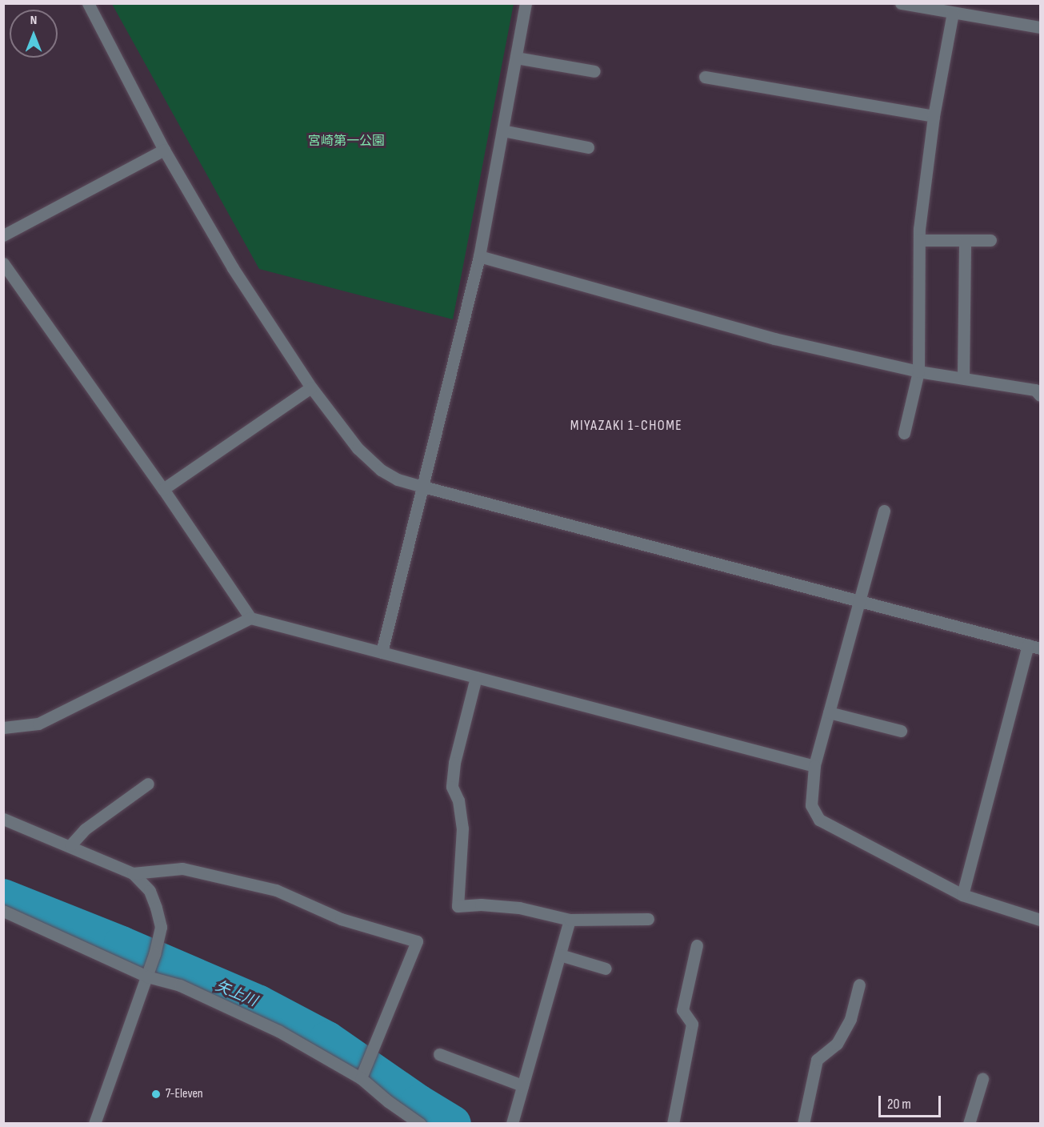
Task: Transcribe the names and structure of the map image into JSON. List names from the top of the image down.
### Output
{
  "districts": ["MIYAZAKI 1-CHOME"],
  "water": ["矢上川"],
  "parks": ["宮崎第一公園"],
  "places": ["7-Eleven"],
  "scale_bar": "20 m",
  "north": "top"
}
